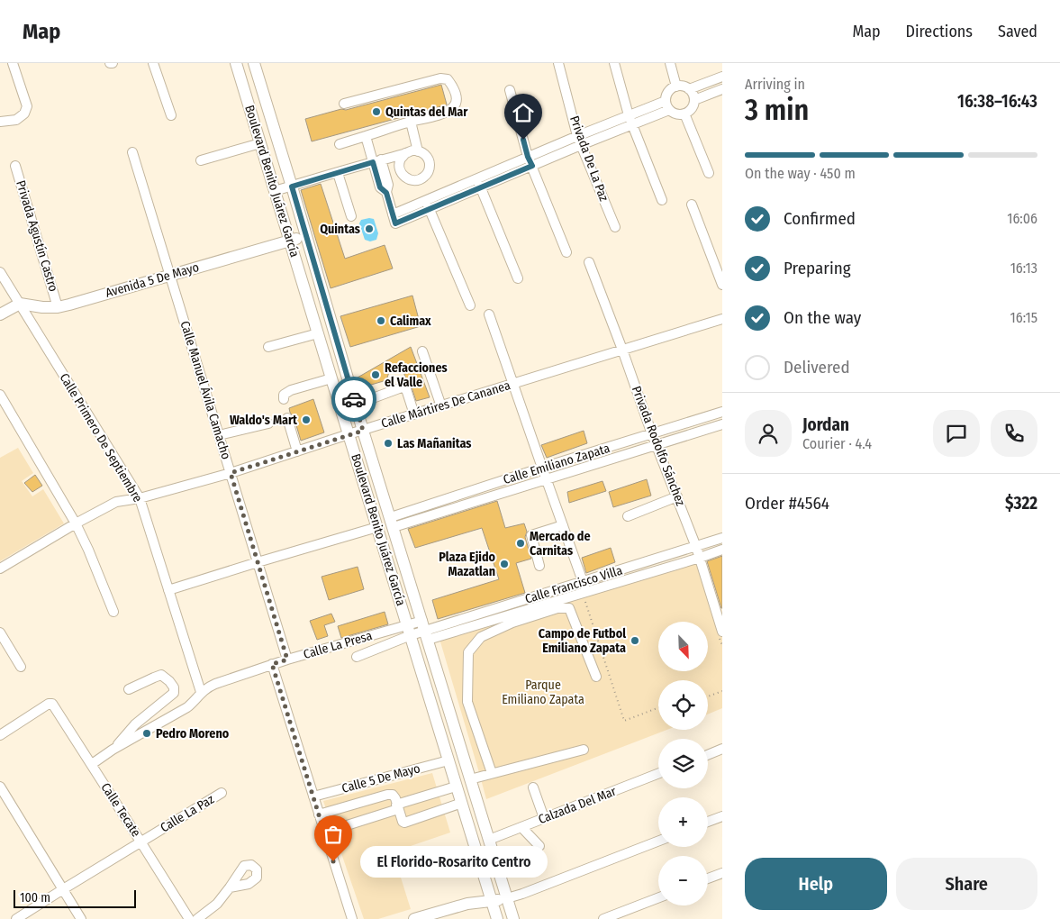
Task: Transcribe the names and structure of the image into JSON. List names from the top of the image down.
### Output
{
  "streets": {
    "main road": ["Boulevard Benito Juárez García", "Avenida 5 De Mayo"],
    "street": [
      "Privada De La Paz",
      "Privada Agustín Castro",
      "Calle Manuel Ávila Camacho",
      "Calle Mártires De Cananea",
      "Calle Primero De Septiembre",
      "Privada Rodolfo Sánchez",
      "Calle Emiliano Zapata",
      "Calle Francisco Villa",
      "Calle La Presa",
      "Calle 5 De Mayo",
      "Calzada Del Mar",
      "Calle Tecate",
      "Calle La Paz"
    ]
  },
  "crossings": [
    ["Boulevard Benito Juárez García", "Avenida 5 De Mayo"],
    ["Boulevard Benito Juárez García", "Calle Mártires De Cananea"],
    ["Boulevard Benito Juárez García", "Calle Emiliano Zapata"],
    ["Boulevard Benito Juárez García", "Calle Francisco Villa"],
    ["Boulevard Benito Juárez García", "Calle La Presa"],
    ["Boulevard Benito Juárez García", "Calle 5 De Mayo"],
    ["Boulevard Benito Juárez García", "Calzada Del Mar"],
    ["Privada Agustín Castro", "Avenida 5 De Mayo"],
    ["Avenida 5 De Mayo", "Calle Manuel Ávila Camacho"],
    ["Avenida 5 De Mayo", "Calle Primero De Septiembre"],
    ["Calle Manuel Ávila Camacho", "Calle Mártires De Cananea"],
    ["Calle Manuel Ávila Camacho", "Calle La Presa"],
    ["Calle Mártires De Cananea", "Calle Primero De Septiembre"],
    ["Calle Mártires De Cananea", "Privada Rodolfo Sánchez"],
    ["Calle Primero De Septiembre", "Calle La Presa"],
    ["Privada Rodolfo Sánchez", "Calle Emiliano Zapata"],
    ["Privada Rodolfo Sánchez", "Calle Francisco Villa"],
    ["Calle Francisco Villa", "Calle La Presa"],
    ["Calle La Presa", "Calle Tecate"],
    ["Calle Tecate", "Calle La Paz"]
  ],
  "parks": ["Parque Emiliano Zapata"],
  "places": [
    "Quintas del Mar",
    "Quintas",
    "Calimax",
    "Refacciones el Valle",
    "Waldo's Mart",
    "Las Mañanitas",
    "Mercado de Carnitas",
    "Plaza Ejido Mazatlan",
    "Campo de Futbol Emiliano Zapata",
    "Pedro Moreno",
    "El Florido-Rosarito Centro"
  ],
  "scale_bar": "100 m",
  "north": "bottom right",
  "page": {
    "header": "Map",
    "nav": ["Map", "Directions", "Saved"],
    "heading": ["3 min", "Arriving in", "16:38–16:43"],
    "panel": [
      "Jordan",
      "Courier · 4.4",
      "Order #4564",
      "$322"
    ],
    "bar": "On the way · 450 m",
    "list": [
      ["Confirmed", "16:06"],
      ["Preparing", "16:13"],
      ["On the way", "16:15"],
      "Delivered"
    ],
    "map_buttons": ["+", "−"],
    "bubble": "El Florido-Rosarito Centro",
    "buttons": ["Help", "Share"],
    "scale": "100 m"
  }
}
